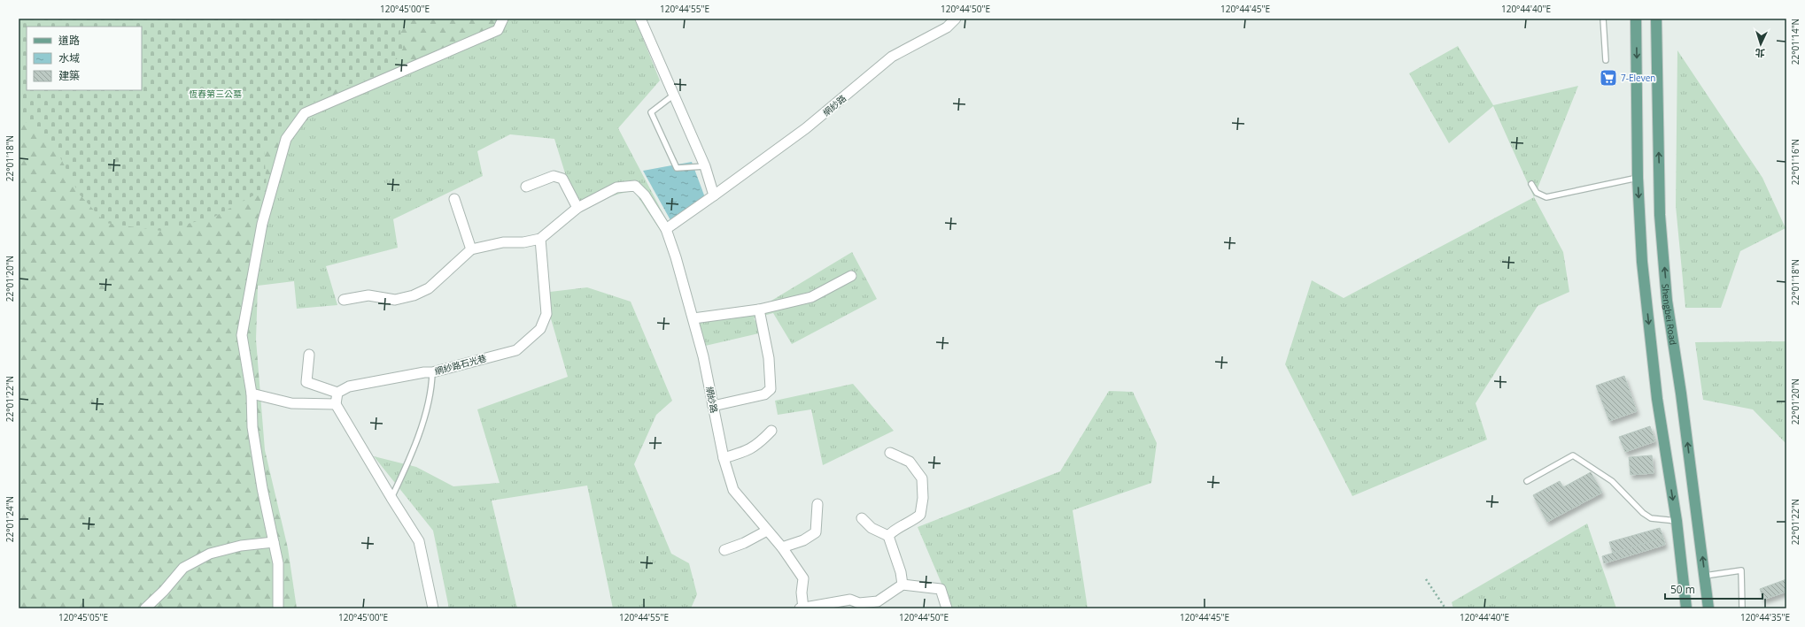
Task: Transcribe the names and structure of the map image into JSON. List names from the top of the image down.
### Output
{
  "streets": {
    "main road": ["Shengbei Road"],
    "street": ["網紗路", "網紗路石光巷"]
  },
  "parks": ["恆春第三公墓"],
  "places": {
    "supermarket": ["7-Eleven"]
  },
  "legend": ["道路", "水域", "建築"],
  "scale_bar": "50 m",
  "north": "bottom",
  "coordinates": [
    "120°45'00\"E",
    "120°44'55\"E",
    "120°44'50\"E",
    "120°44'45\"E",
    "120°44'40\"E",
    "22°01'14\"N",
    "22°01'18\"N",
    "22°01'16\"N",
    "22°01'20\"N",
    "22°01'22\"N",
    "22°01'24\"N",
    "120°45'05\"E",
    "120°44'35\"E"
  ]
}
